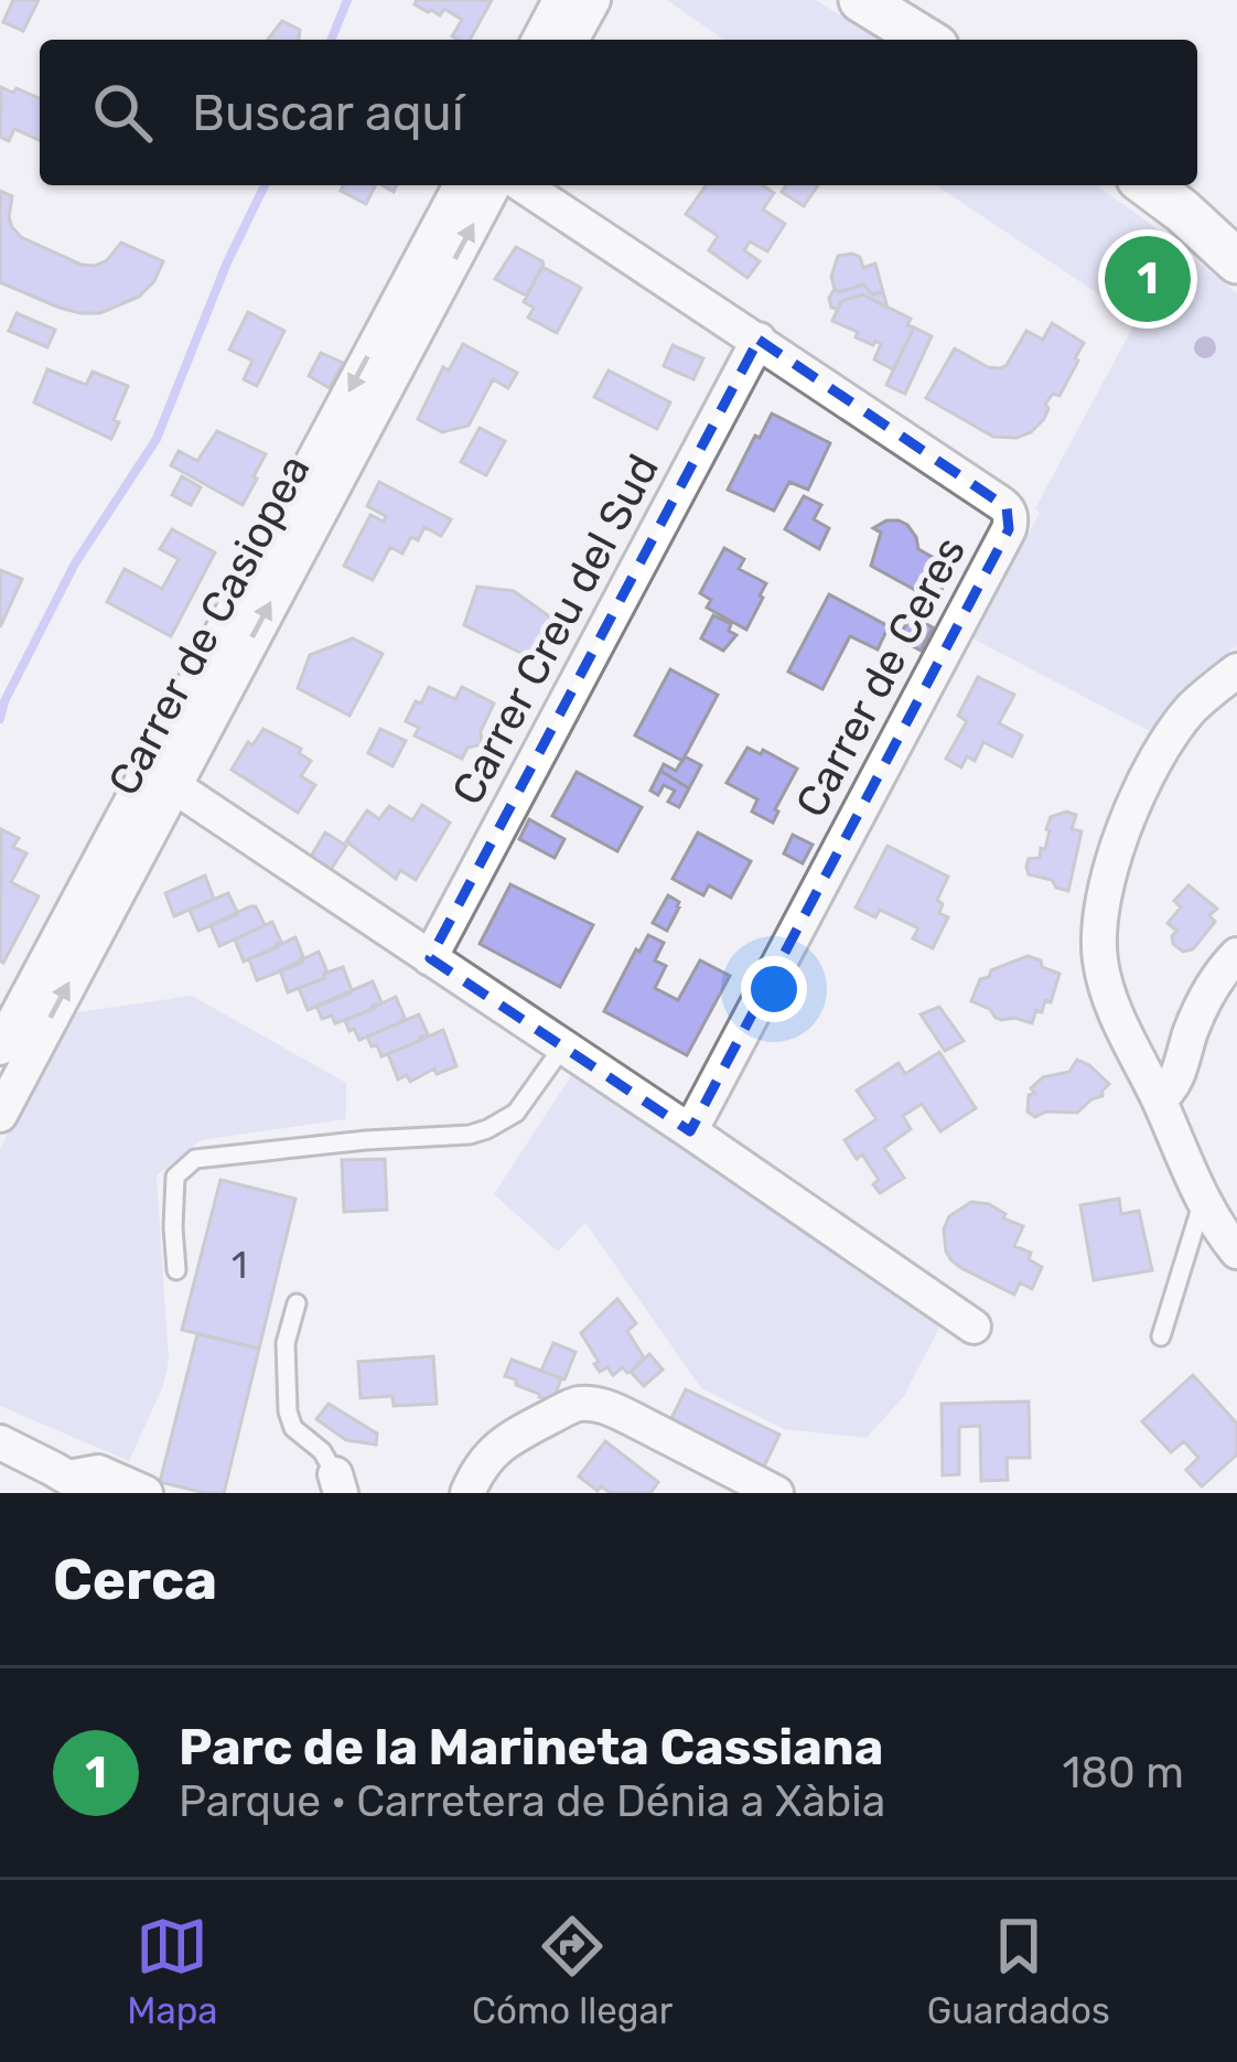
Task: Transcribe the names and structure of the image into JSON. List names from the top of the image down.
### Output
{
  "streets": {
    "street": ["Carrer de Casiopea", "Carrer Creu del Sud", "Carrer de Ceres"]
  },
  "crossings": [
    ["Carrer Creu del Sud", "Carrer de Ceres"]
  ],
  "house_numbers": ["1"],
  "page": {
    "search": "Buscar aquí",
    "pins": "1",
    "heading": "Cerca",
    "list": [
      {
        "mark": "1",
        "name": "Parc de la Marineta Cassiana",
        "note": "Parque · Carretera de Dénia a Xàbia",
        "value": "180 m"
      }
    ],
    "nav": ["Mapa", "Cómo llegar", "Guardados"]
  }
}
